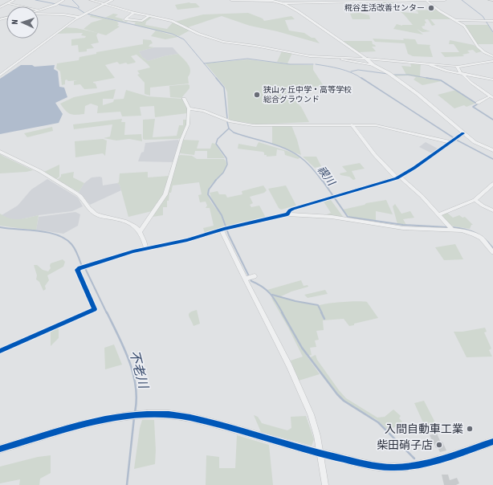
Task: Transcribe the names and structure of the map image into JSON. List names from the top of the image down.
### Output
{
  "water": ["禊川", "不老川"],
  "places": [
    "糀谷生活改善センター",
    "狭山ヶ丘中学・高等学校 総合グラウンド",
    "入間自動車工業",
    "柴田硝子店"
  ],
  "north": "left"
}
